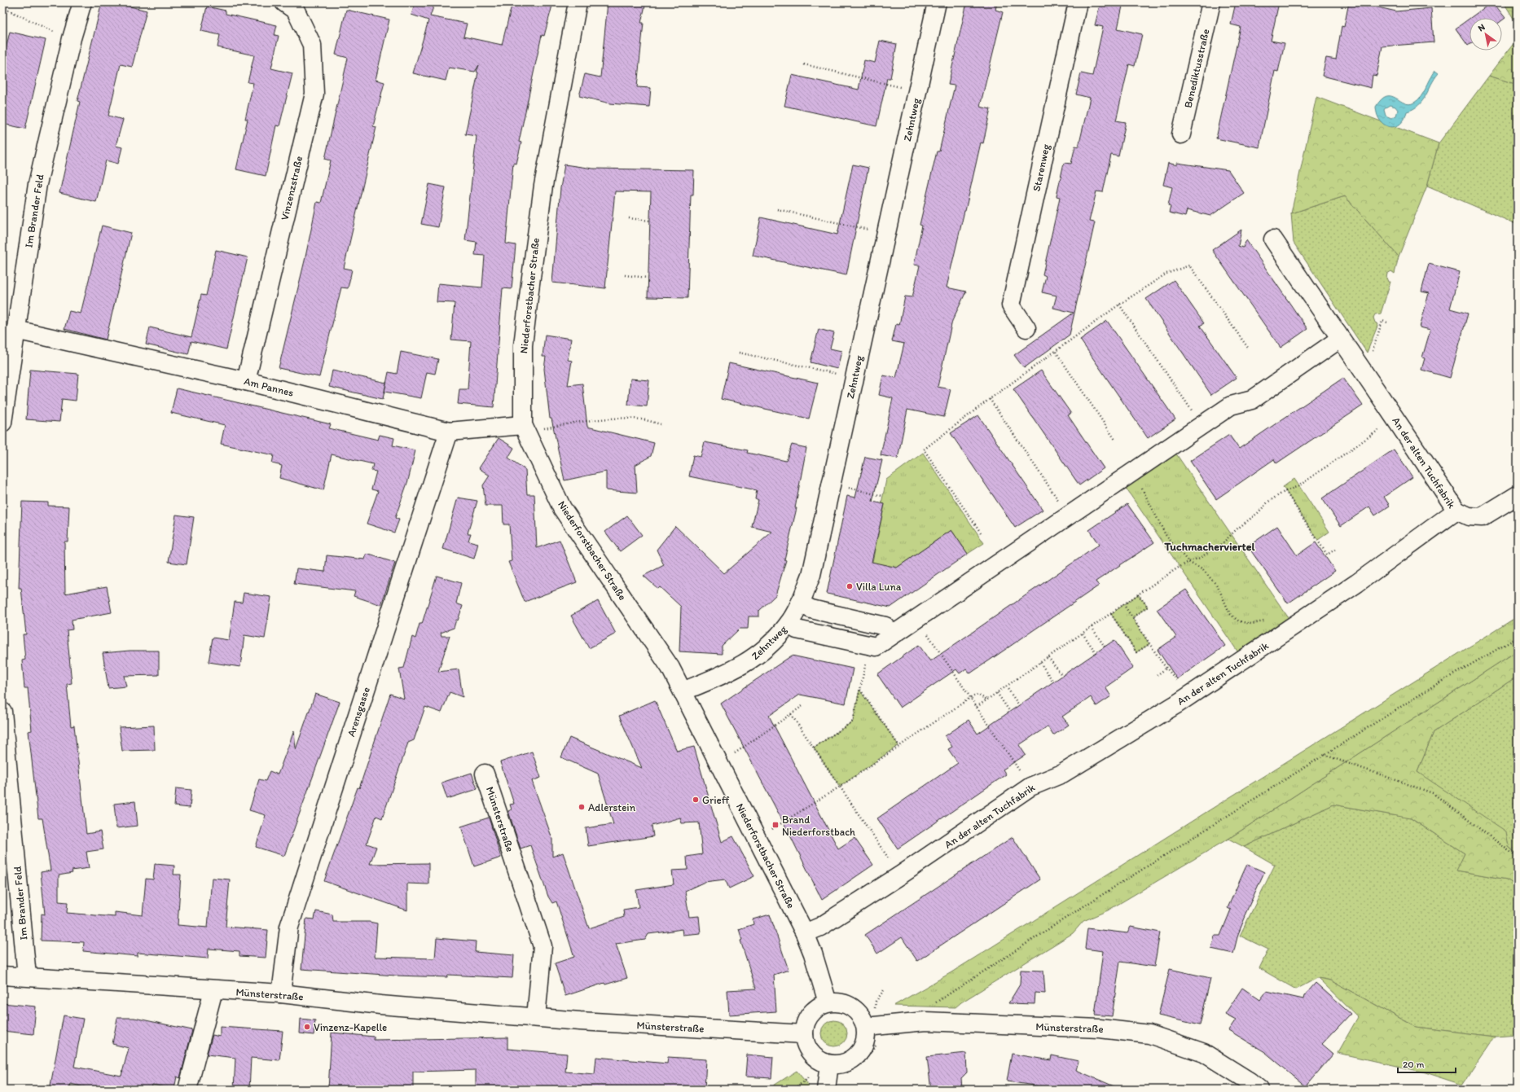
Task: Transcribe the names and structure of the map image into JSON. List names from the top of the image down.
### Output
{
  "streets": {
    "street": [
      "Benediktusstraße",
      "Zehntweg",
      "Starenweg",
      "Vinzenzstraße",
      "Im Brander Feld",
      "Niederforstbacher Straße",
      "Am Pannes",
      "An der alten Tuchfabrik",
      "Arensgasse",
      "Münsterstraße"
    ]
  },
  "crossings": [
    ["Zehntweg", "Niederforstbacher Straße"],
    ["Vinzenzstraße", "Am Pannes"],
    ["Im Brander Feld", "Am Pannes"],
    ["Im Brander Feld", "Münsterstraße"],
    ["Niederforstbacher Straße", "Am Pannes"],
    ["Niederforstbacher Straße", "An der alten Tuchfabrik"],
    ["Niederforstbacher Straße", "Münsterstraße"],
    ["Am Pannes", "Arensgasse"],
    ["Arensgasse", "Münsterstraße"]
  ],
  "districts": ["Tuchmacherviertel"],
  "places": {
    "other": [
      "Villa Luna",
      "Grieff",
      "Adlerstein",
      "Vinzenz-Kapelle"
    ],
    "transit": ["Brand Niederforstbach"]
  },
  "scale_bar": "20 m",
  "north": "top left"
}
